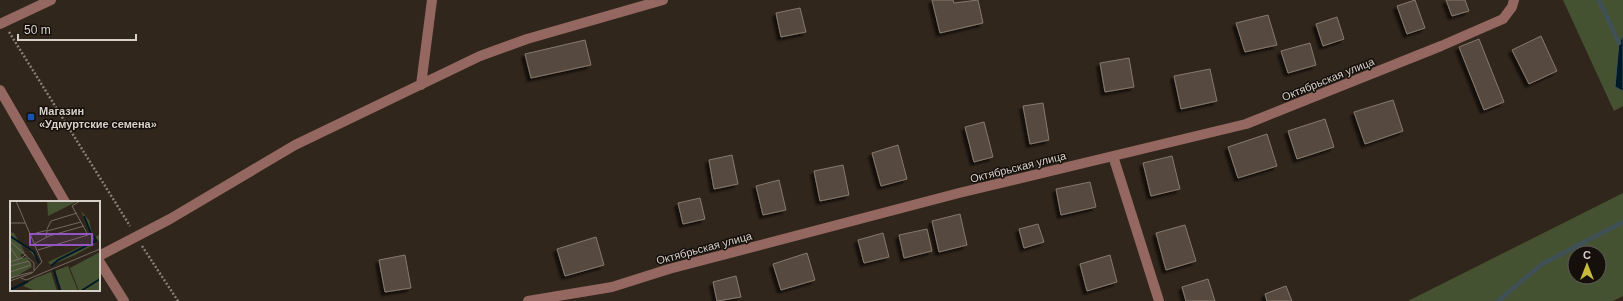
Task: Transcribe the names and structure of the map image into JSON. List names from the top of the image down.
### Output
{
  "streets": {
    "street": ["Октябрьская улица"]
  },
  "places": {
    "transit": ["Магазин «Удмуртские семена»"]
  },
  "scale_bar": "50 m",
  "north": "top"
}
